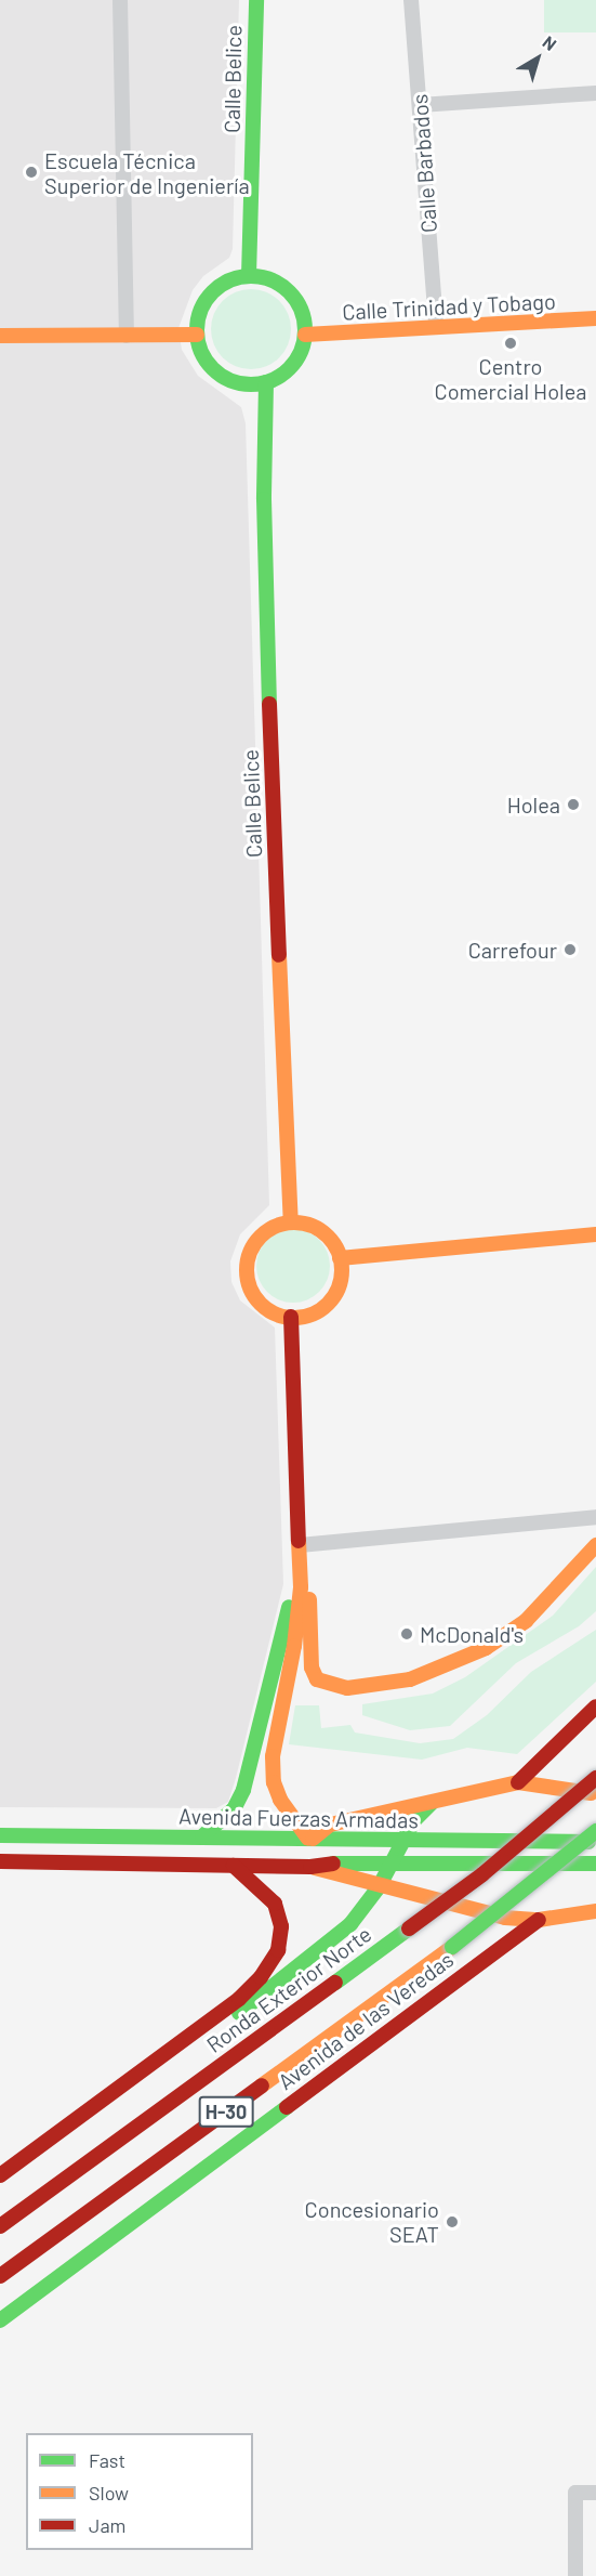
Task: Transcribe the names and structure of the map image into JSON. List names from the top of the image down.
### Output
{
  "streets": {
    "main road": [
      "Calle Belice",
      "Calle Trinidad y Tobago",
      "Avenida Fuerzas Armadas",
      "Ronda Exterior Norte",
      "Avenida de las Veredas",
      "H-30"
    ],
    "street": ["Calle Barbados"]
  },
  "crossings": [
    ["Calle Belice", "Calle Trinidad y Tobago"],
    ["Calle Barbados", "Calle Trinidad y Tobago"]
  ],
  "places": [
    "Escuela Técnica Superior de Ingeniería",
    "Centro Comercial Holea",
    "Holea",
    "Carrefour",
    "McDonald's",
    "Concesionario SEAT"
  ],
  "legend": ["Fast", "Slow", "Jam"],
  "north": "top right"
}
